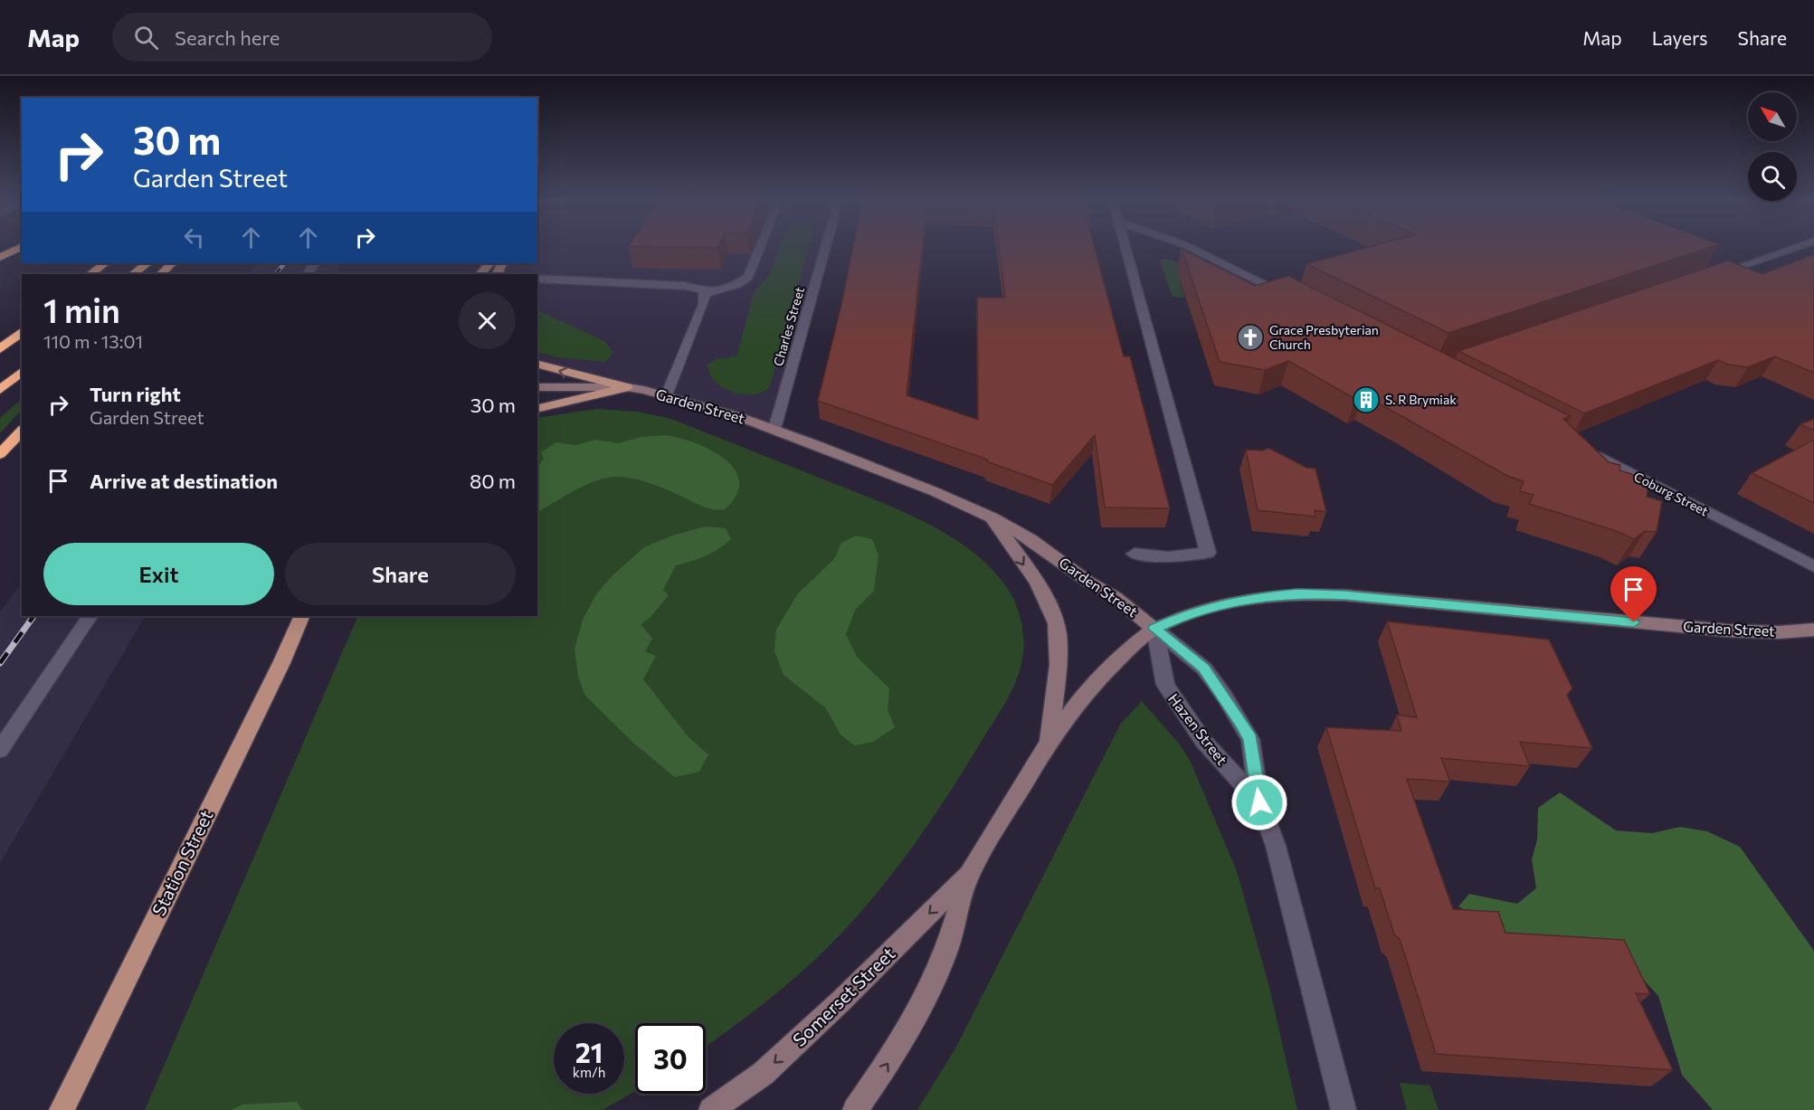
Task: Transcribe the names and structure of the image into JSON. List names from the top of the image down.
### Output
{
  "streets": {
    "main road": ["Garden Street", "Station Street", "Somerset Street"],
    "street": ["Charles Street", "Coburg Street", "Hazen Street"]
  },
  "crossings": [
    ["Charles Street", "Garden Street"],
    ["Garden Street", "Hazen Street"],
    ["Garden Street", "Somerset Street"],
    ["Hazen Street", "Somerset Street"]
  ],
  "places": {
    "church": ["Grace Presbyterian Church"],
    "building": ["S. R Brymiak"]
  },
  "north": "top left",
  "page": {
    "header": "Map",
    "search": "Search here",
    "nav": ["Map", "Layers", "Share"],
    "turn": ["30 m", "Garden Street"],
    "heading": ["1 min", "110 m · 13:01"],
    "list": [
      {
        "name": "Turn right",
        "note": "Garden Street",
        "value": "30 m"
      },
      {
        "name": "Arrive at destination",
        "value": "80 m"
      }
    ],
    "buttons": ["Exit", "Share"],
    "speed": "21 km/h",
    "limit": "30"
  }
}
